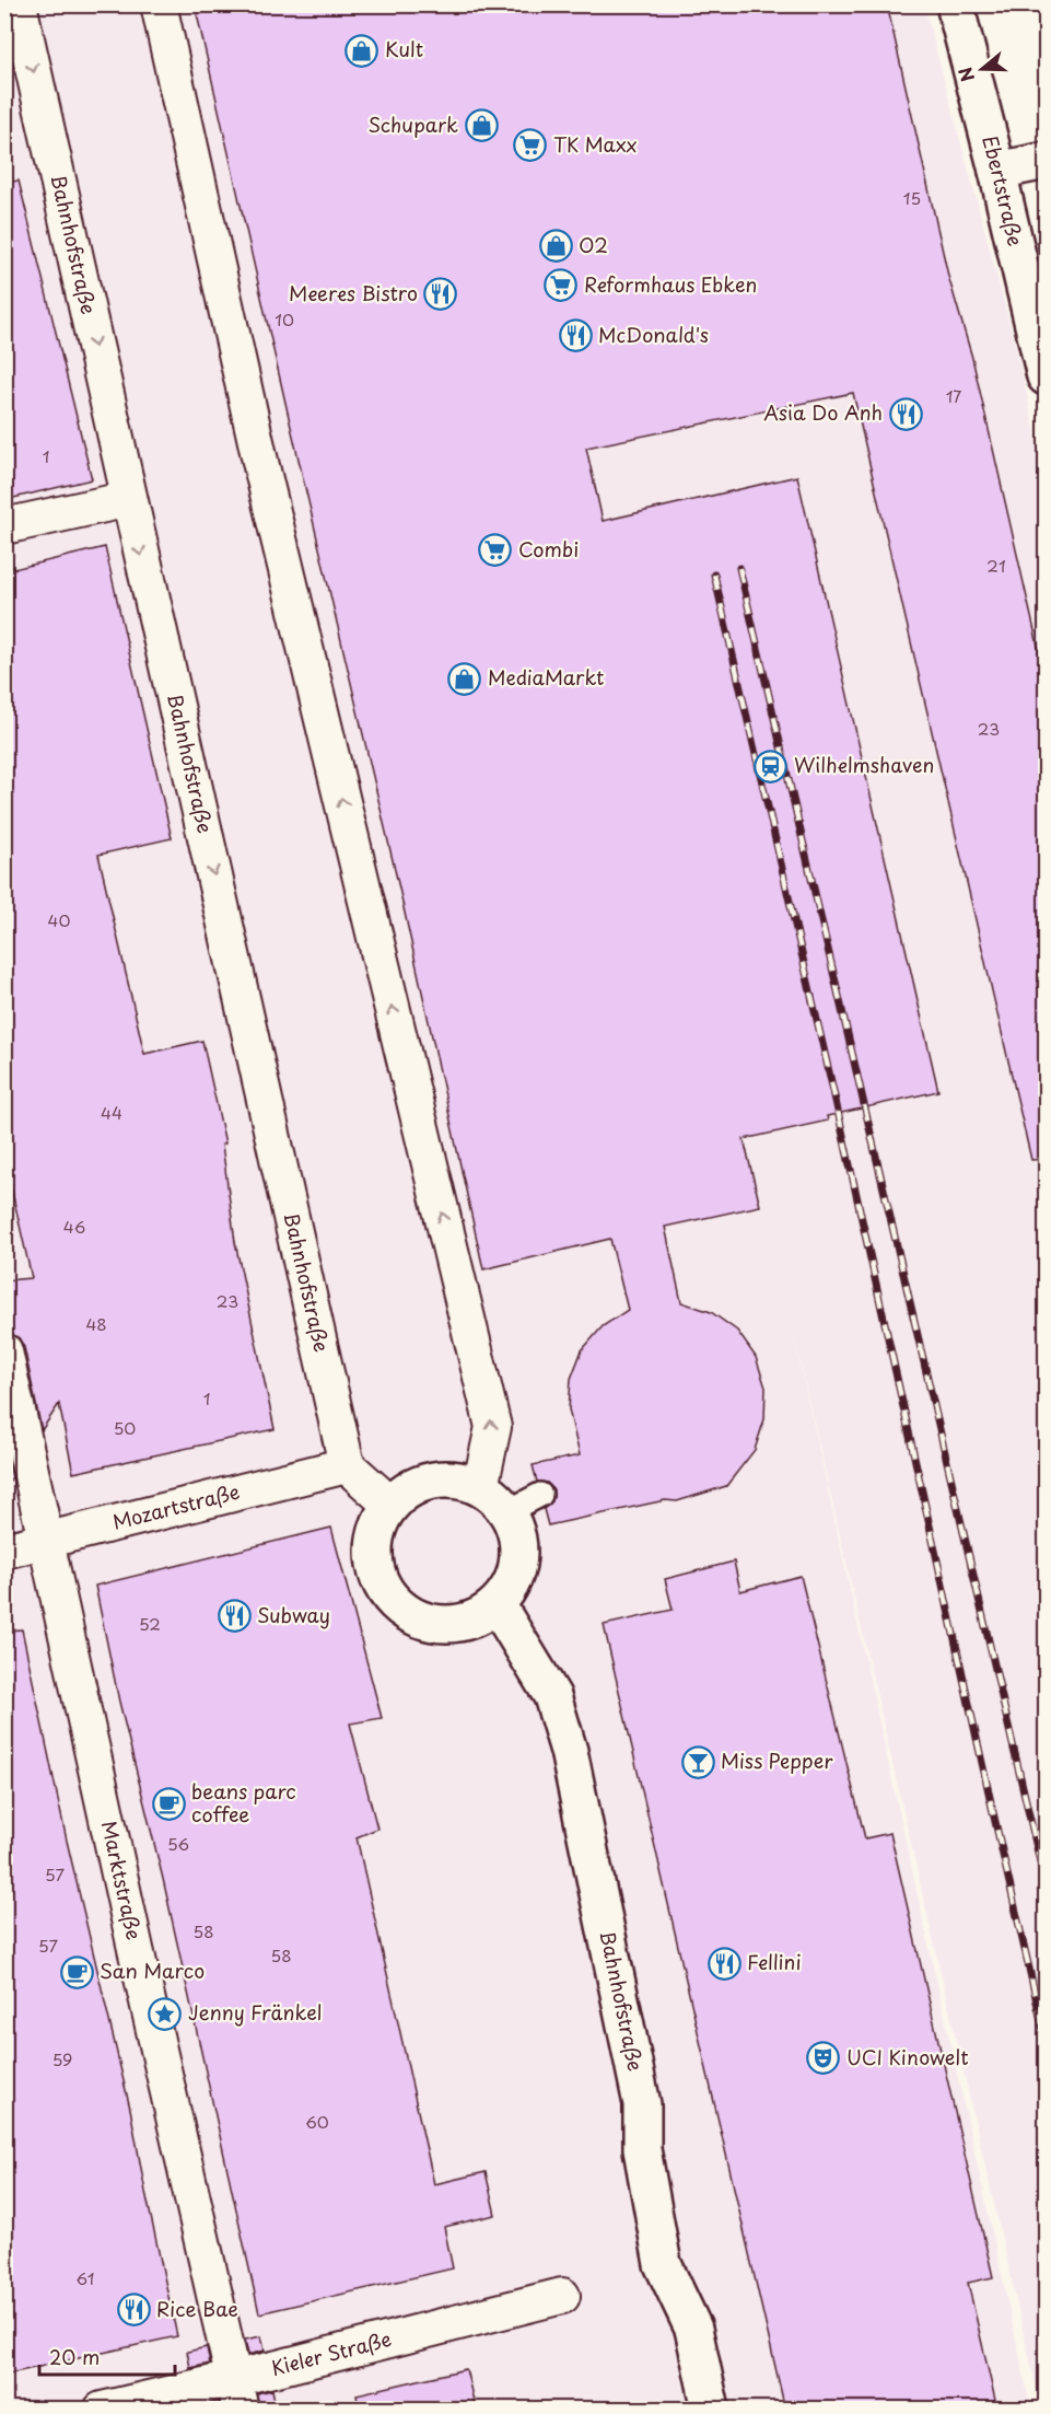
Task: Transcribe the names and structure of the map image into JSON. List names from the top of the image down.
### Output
{
  "streets": {
    "street": [
      "Ebertstraße",
      "Bahnhofstraße",
      "Mozartstraße",
      "Marktstraße",
      "Kieler Straße"
    ]
  },
  "crossings": [
    ["Bahnhofstraße", "Mozartstraße"],
    ["Mozartstraße", "Marktstraße"],
    ["Marktstraße", "Kieler Straße"]
  ],
  "places": {
    "shop": [
      "Kult",
      "Schupark",
      "O2",
      "MediaMarkt"
    ],
    "supermarket": ["TK Maxx", "Reformhaus Ebken", "Combi"],
    "restaurant": [
      "Meeres Bistro",
      "McDonald's",
      "Asia Do Anh",
      "Subway",
      "Fellini",
      "Rice Bae"
    ],
    "station": ["Wilhelmshaven"],
    "bar": ["Miss Pepper"],
    "cafe": ["beans parc coffee", "San Marco"],
    "place": ["Jenny Fränkel"],
    "theatre": ["UCI Kinowelt"]
  },
  "house_numbers": [
    "15",
    "10",
    "17",
    "1",
    "21",
    "23",
    "40",
    "44",
    "46",
    "23",
    "48",
    "1",
    "50",
    "52",
    "56",
    "57",
    "58",
    "57",
    "58",
    "59",
    "60",
    "61"
  ],
  "scale_bar": "20 m",
  "north": "left"
}
